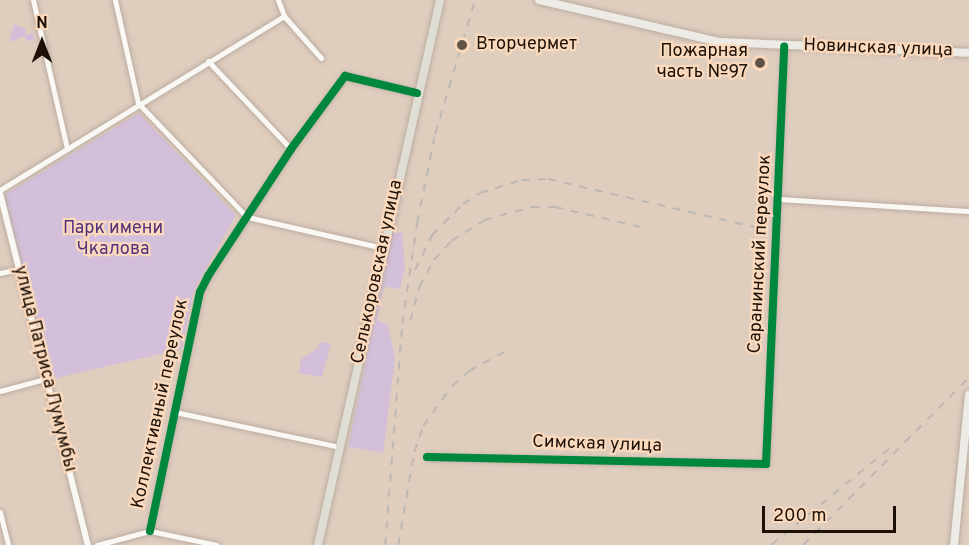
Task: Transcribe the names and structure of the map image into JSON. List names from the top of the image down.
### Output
{
  "streets": {
    "main road": ["Новинская улица", "Селькоровская улица"],
    "street": [
      "Саранинский переулок",
      "улица Патриса Лумумбы",
      "Коллективный переулок",
      "Симская улица"
    ]
  },
  "crossings": [
    ["Новинская улица", "Саранинский переулок"],
    ["Саранинский переулок", "Симская улица"],
    ["Селькоровская улица", "Коллективный переулок"]
  ],
  "parks": ["Парк имени Чкалова"],
  "places": ["Вторчермет", "Пожарная часть №97"],
  "scale_bar": "200 m",
  "north": "top"
}
